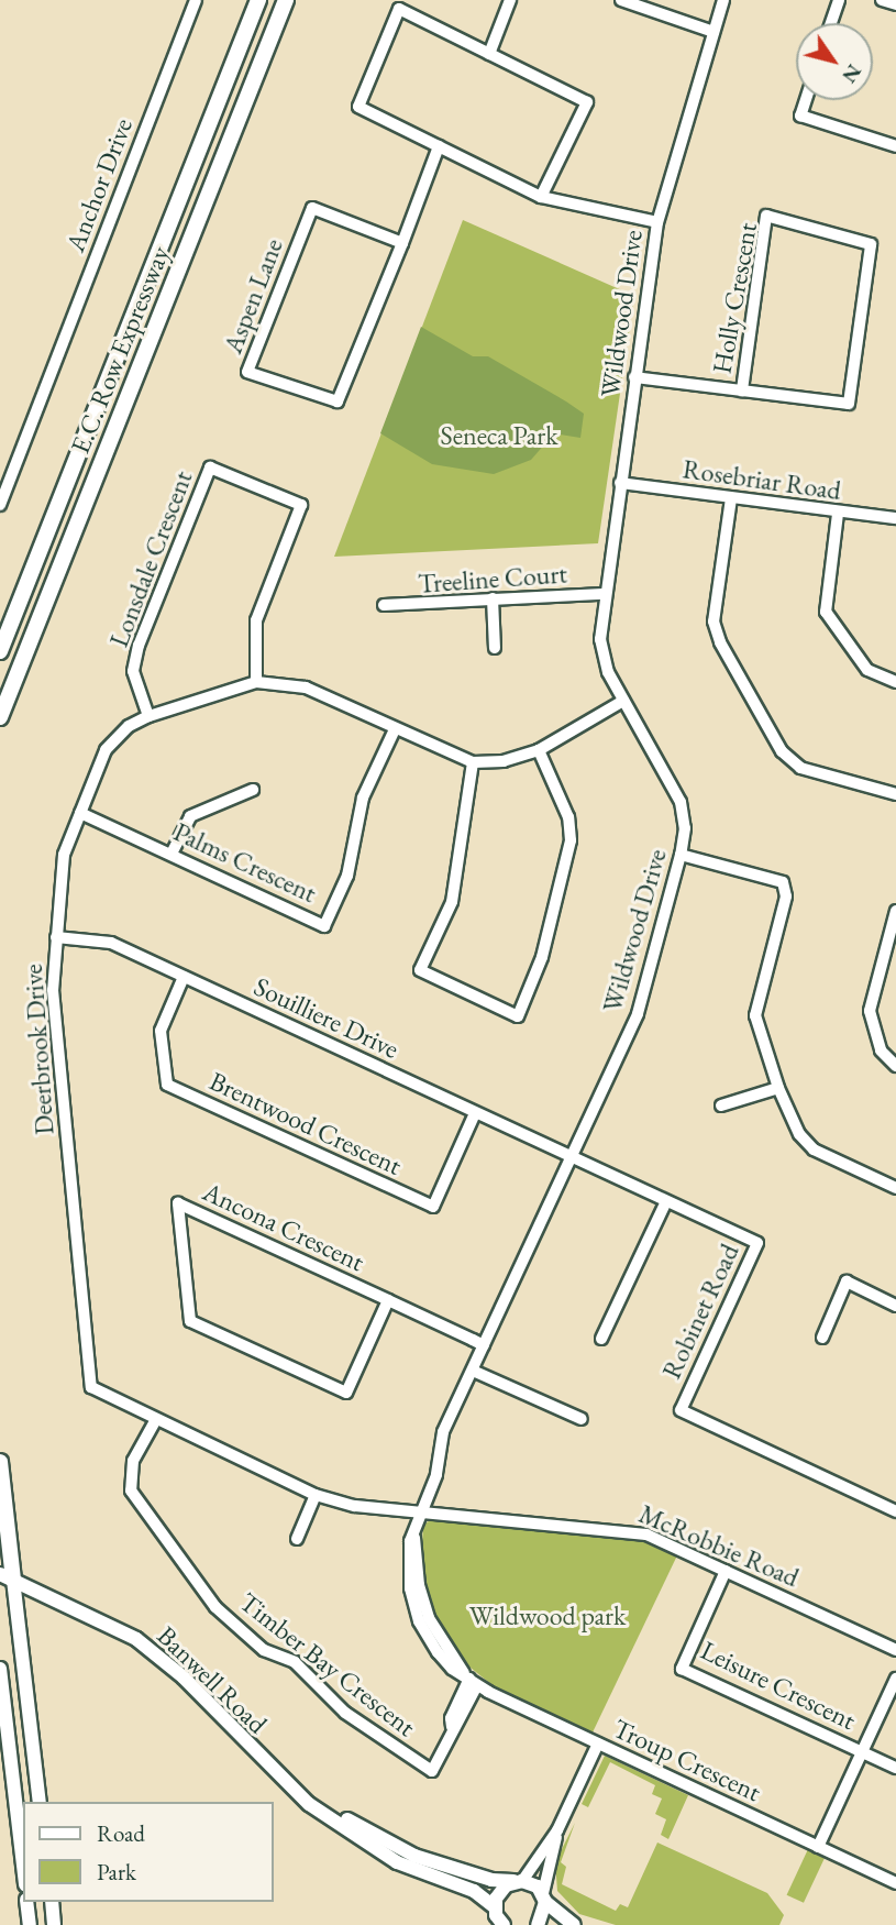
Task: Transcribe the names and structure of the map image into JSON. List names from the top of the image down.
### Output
{
  "streets": {
    "highway": ["E.C. Row Expressway"],
    "main road": ["Banwell Road"],
    "street": [
      "Anchor Drive",
      "Aspen Lane",
      "Holly Crescent",
      "Wildwood Drive",
      "Rosebriar Road",
      "Lonsdale Crescent",
      "Treeline Court",
      "Palms Crescent",
      "Souilliere Drive",
      "Deerbrook Drive",
      "Brentwood Crescent",
      "Ancona Crescent",
      "Robinet Road",
      "McRobbie Road",
      "Timber Bay Crescent",
      "Leisure Crescent",
      "Troup Crescent"
    ]
  },
  "crossings": [
    ["Holly Crescent", "Wildwood Drive"],
    ["Wildwood Drive", "Rosebriar Road"],
    ["Wildwood Drive", "Treeline Court"],
    ["Wildwood Drive", "Souilliere Drive"],
    ["Wildwood Drive", "Deerbrook Drive"],
    ["Wildwood Drive", "Ancona Crescent"],
    ["Wildwood Drive", "Robinet Road"],
    ["Wildwood Drive", "McRobbie Road"],
    ["Wildwood Drive", "Timber Bay Crescent"],
    ["Wildwood Drive", "Troup Crescent"],
    ["Lonsdale Crescent", "Deerbrook Drive"],
    ["Palms Crescent", "Deerbrook Drive"],
    ["Souilliere Drive", "Deerbrook Drive"],
    ["Souilliere Drive", "Brentwood Crescent"],
    ["Souilliere Drive", "Robinet Road"],
    ["Deerbrook Drive", "Timber Bay Crescent"],
    ["McRobbie Road", "Leisure Crescent"],
    ["Timber Bay Crescent", "Troup Crescent"]
  ],
  "parks": ["Seneca Park", "Wildwood park"],
  "legend": ["Road", "Park"],
  "north": "bottom right"
}
